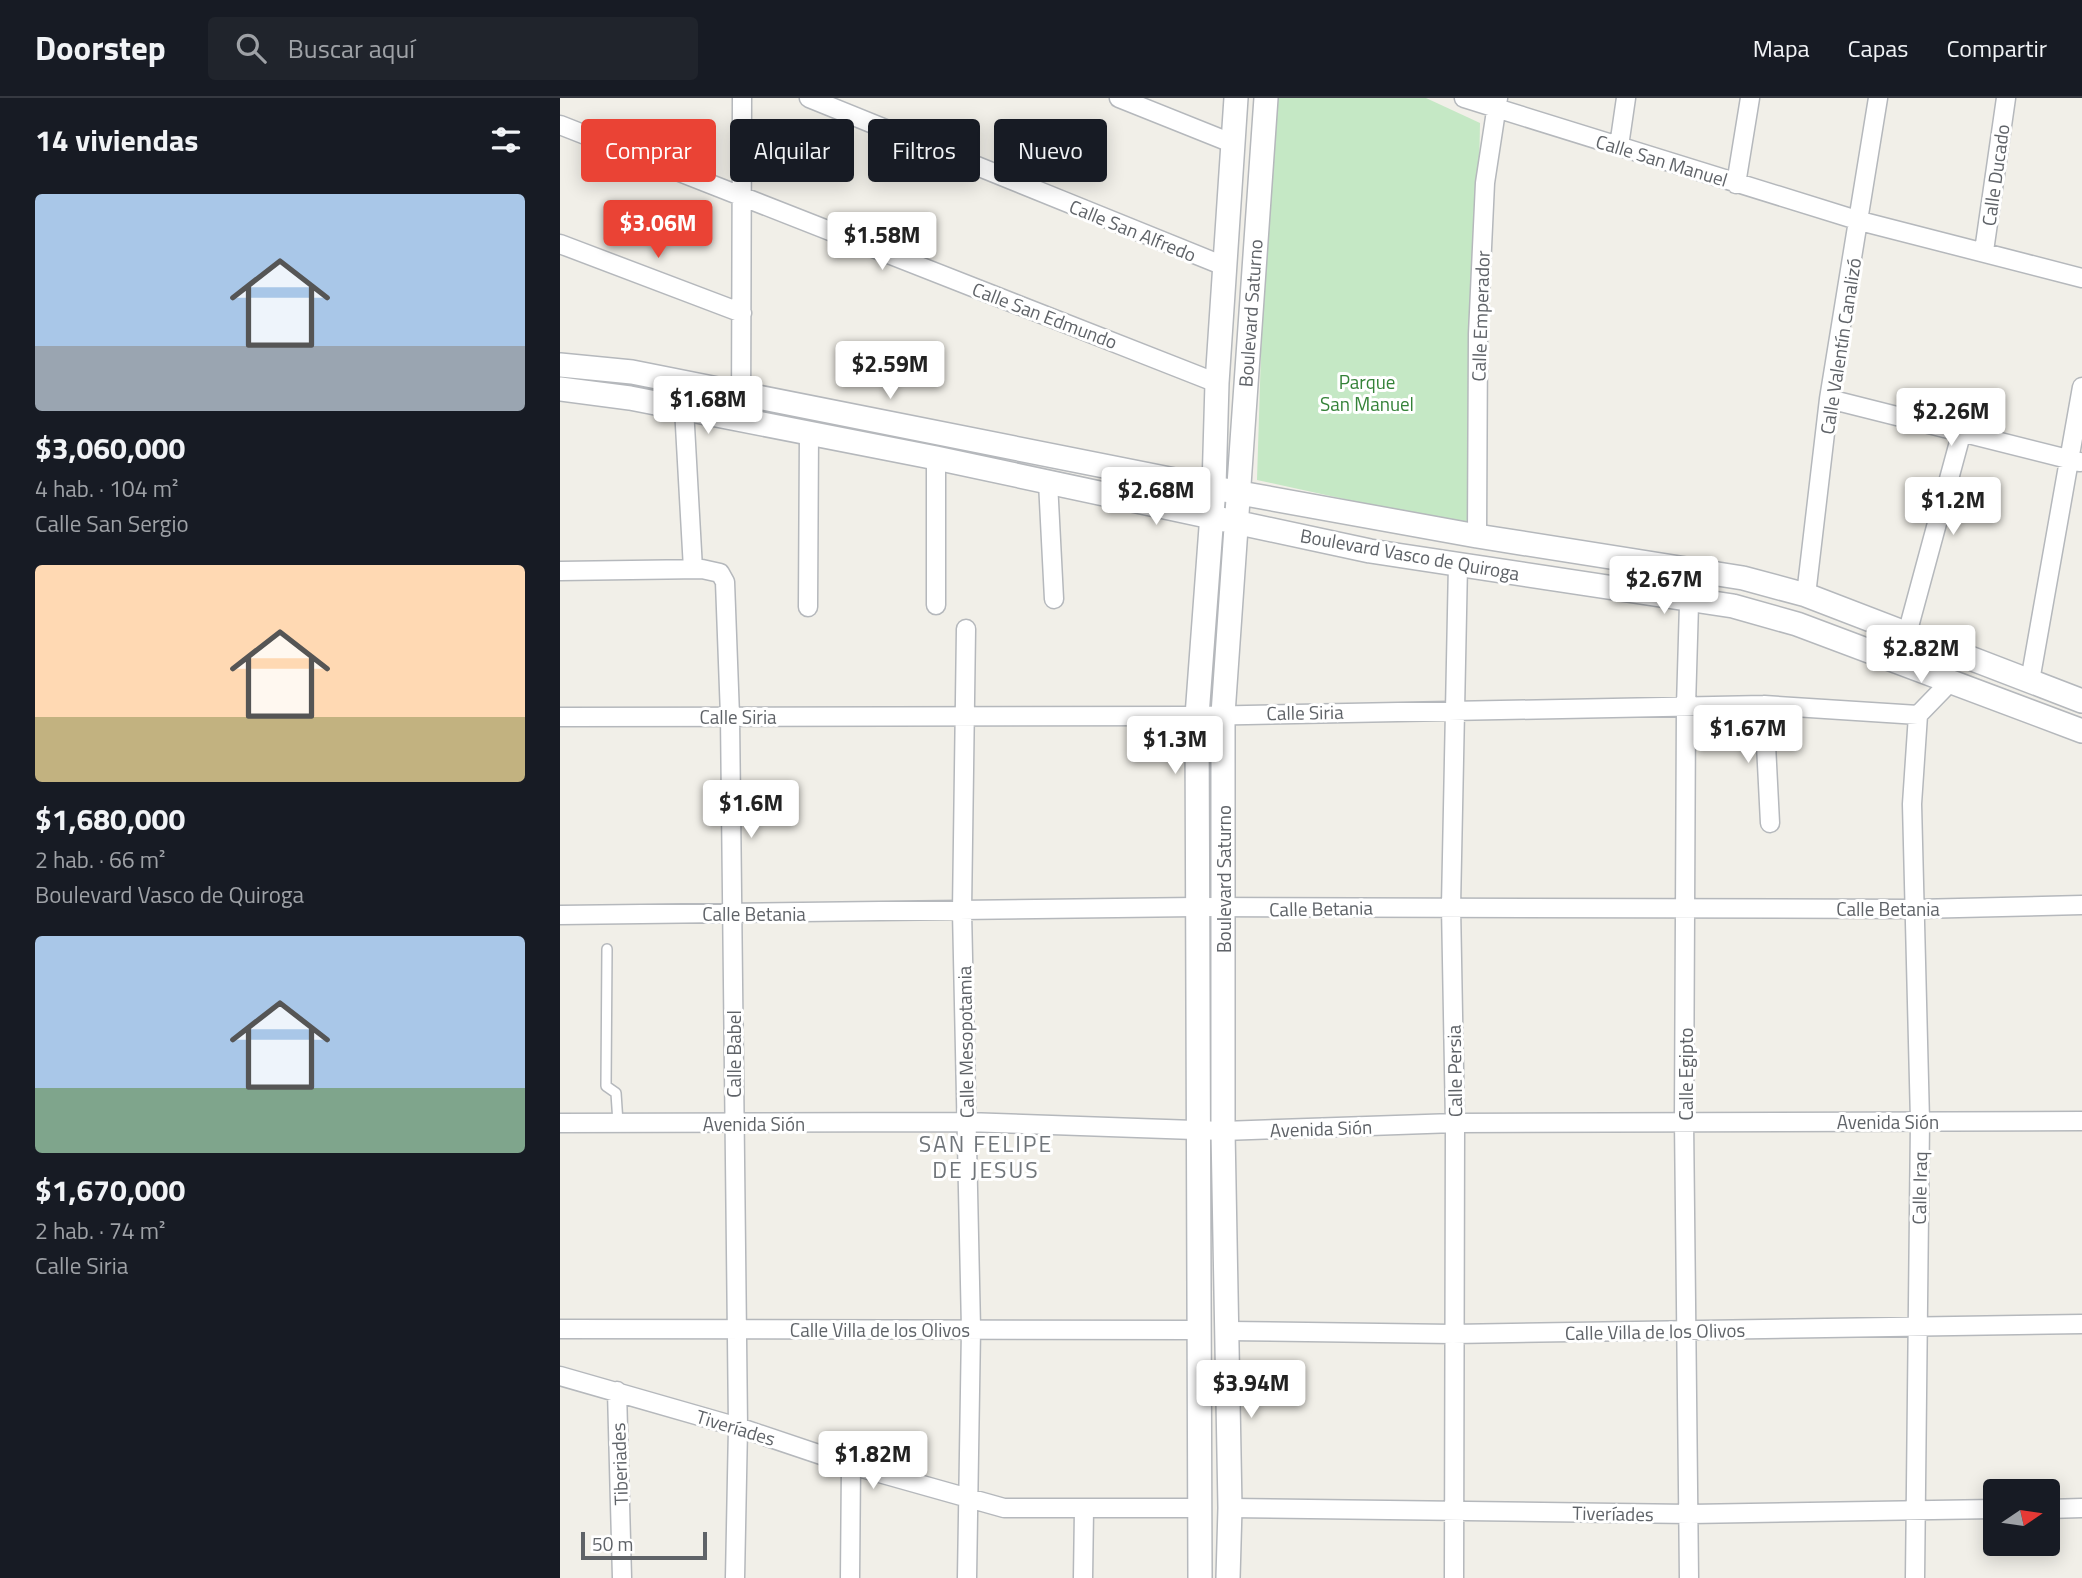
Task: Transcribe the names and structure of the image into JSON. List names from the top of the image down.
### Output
{
  "streets": {
    "street": [
      "Calle San Manuel",
      "Calle Ducado",
      "Calle San Alfredo",
      "Boulevard Saturno",
      "Calle San Edmundo",
      "Calle Emperador",
      "Calle Valentín Canalizó",
      "Boulevard Vasco de Quiroga",
      "Calle Siria",
      "Calle Betania",
      "Calle Mesopotamia",
      "Calle Babel",
      "Calle Persia",
      "Calle Egipto",
      "Avenida Sión",
      "Calle Iraq",
      "Calle Villa de los Olivos",
      "Tiveríades",
      "Tiberiades"
    ]
  },
  "crossings": [
    ["Calle San Manuel", "Calle Ducado"],
    ["Calle San Manuel", "Calle Emperador"],
    ["Calle San Manuel", "Calle Valentín Canalizó"],
    ["Calle San Alfredo", "Boulevard Saturno"],
    ["Boulevard Saturno", "Calle San Edmundo"],
    ["Boulevard Saturno", "Boulevard Vasco de Quiroga"],
    ["Boulevard Saturno", "Calle Siria"],
    ["Boulevard Saturno", "Calle Betania"],
    ["Boulevard Saturno", "Avenida Sión"],
    ["Boulevard Saturno", "Calle Villa de los Olivos"],
    ["Boulevard Saturno", "Tiveríades"],
    ["Calle Emperador", "Boulevard Vasco de Quiroga"],
    ["Calle Valentín Canalizó", "Boulevard Vasco de Quiroga"],
    ["Boulevard Vasco de Quiroga", "Calle Persia"],
    ["Boulevard Vasco de Quiroga", "Calle Egipto"],
    ["Calle Siria", "Calle Mesopotamia"],
    ["Calle Siria", "Calle Babel"],
    ["Calle Siria", "Calle Persia"],
    ["Calle Siria", "Calle Egipto"],
    ["Calle Siria", "Calle Iraq"],
    ["Calle Betania", "Calle Mesopotamia"],
    ["Calle Betania", "Calle Babel"],
    ["Calle Betania", "Calle Persia"],
    ["Calle Betania", "Calle Egipto"],
    ["Calle Betania", "Calle Iraq"],
    ["Calle Mesopotamia", "Avenida Sión"],
    ["Calle Mesopotamia", "Calle Villa de los Olivos"],
    ["Calle Mesopotamia", "Tiveríades"],
    ["Calle Babel", "Avenida Sión"],
    ["Calle Babel", "Calle Villa de los Olivos"],
    ["Calle Babel", "Tiveríades"],
    ["Calle Persia", "Avenida Sión"],
    ["Calle Persia", "Calle Villa de los Olivos"],
    ["Calle Persia", "Tiveríades"],
    ["Calle Egipto", "Avenida Sión"],
    ["Calle Egipto", "Calle Villa de los Olivos"],
    ["Calle Egipto", "Tiveríades"],
    ["Avenida Sión", "Calle Iraq"],
    ["Calle Iraq", "Calle Villa de los Olivos"],
    ["Calle Iraq", "Tiveríades"],
    ["Tiveríades", "Tiberiades"]
  ],
  "districts": ["SAN FELIPE DE JESUS"],
  "parks": ["Parque San Manuel"],
  "scale_bar": "50 m",
  "north": "right",
  "page": {
    "header": "Doorstep",
    "search": "Buscar aquí",
    "nav": ["Mapa", "Capas", "Compartir"],
    "heading": "14 viviendas",
    "chip": [
      "Comprar",
      "Alquilar",
      "Filtros",
      "Nuevo"
    ],
    "list": [
      {
        "name": "$3,060,000",
        "note": "4 hab. · 104 m² · Calle San Sergio"
      },
      {
        "name": "$1,680,000",
        "note": "2 hab. · 66 m² · Boulevard Vasco de Quiroga"
      },
      {
        "name": "$1,670,000",
        "note": "2 hab. · 74 m² · Calle Siria"
      }
    ],
    "price": [
      "$3.06M",
      "$1.58M",
      "$2.59M",
      "$1.68M",
      "$2.26M",
      "$2.68M",
      "$1.2M",
      "$2.67M",
      "$2.82M",
      "$1.67M",
      "$1.3M",
      "$1.6M",
      "$3.94M",
      "$1.82M"
    ],
    "scale": "50 m"
  }
}
